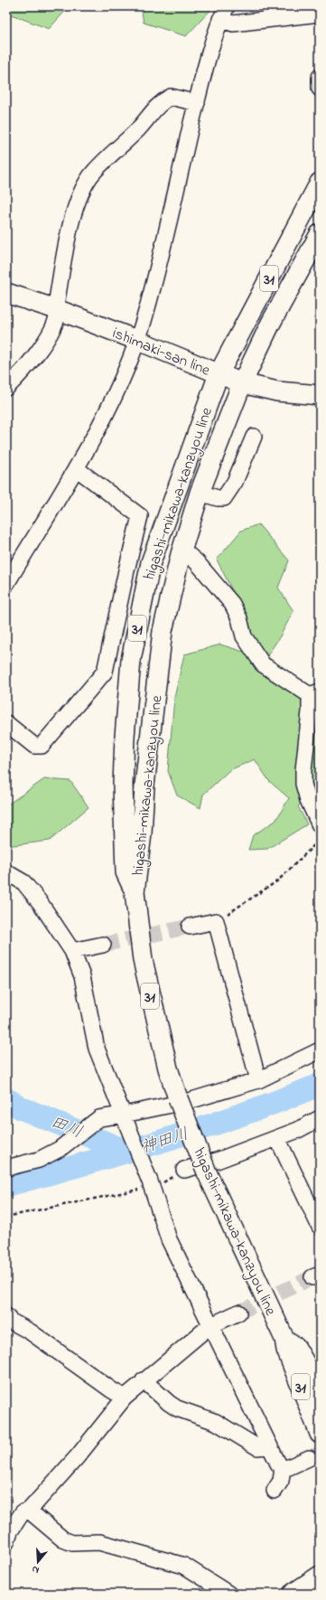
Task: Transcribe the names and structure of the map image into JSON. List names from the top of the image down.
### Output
{
  "streets": {
    "main road": ["31", "ishimaki-san line", "higashi-mikawa-kanzyou line"]
  },
  "crossings": [
    ["ishimaki-san line", "higashi-mikawa-kanzyou line"]
  ],
  "water": ["田川", "神田川"],
  "north": "bottom"
}
